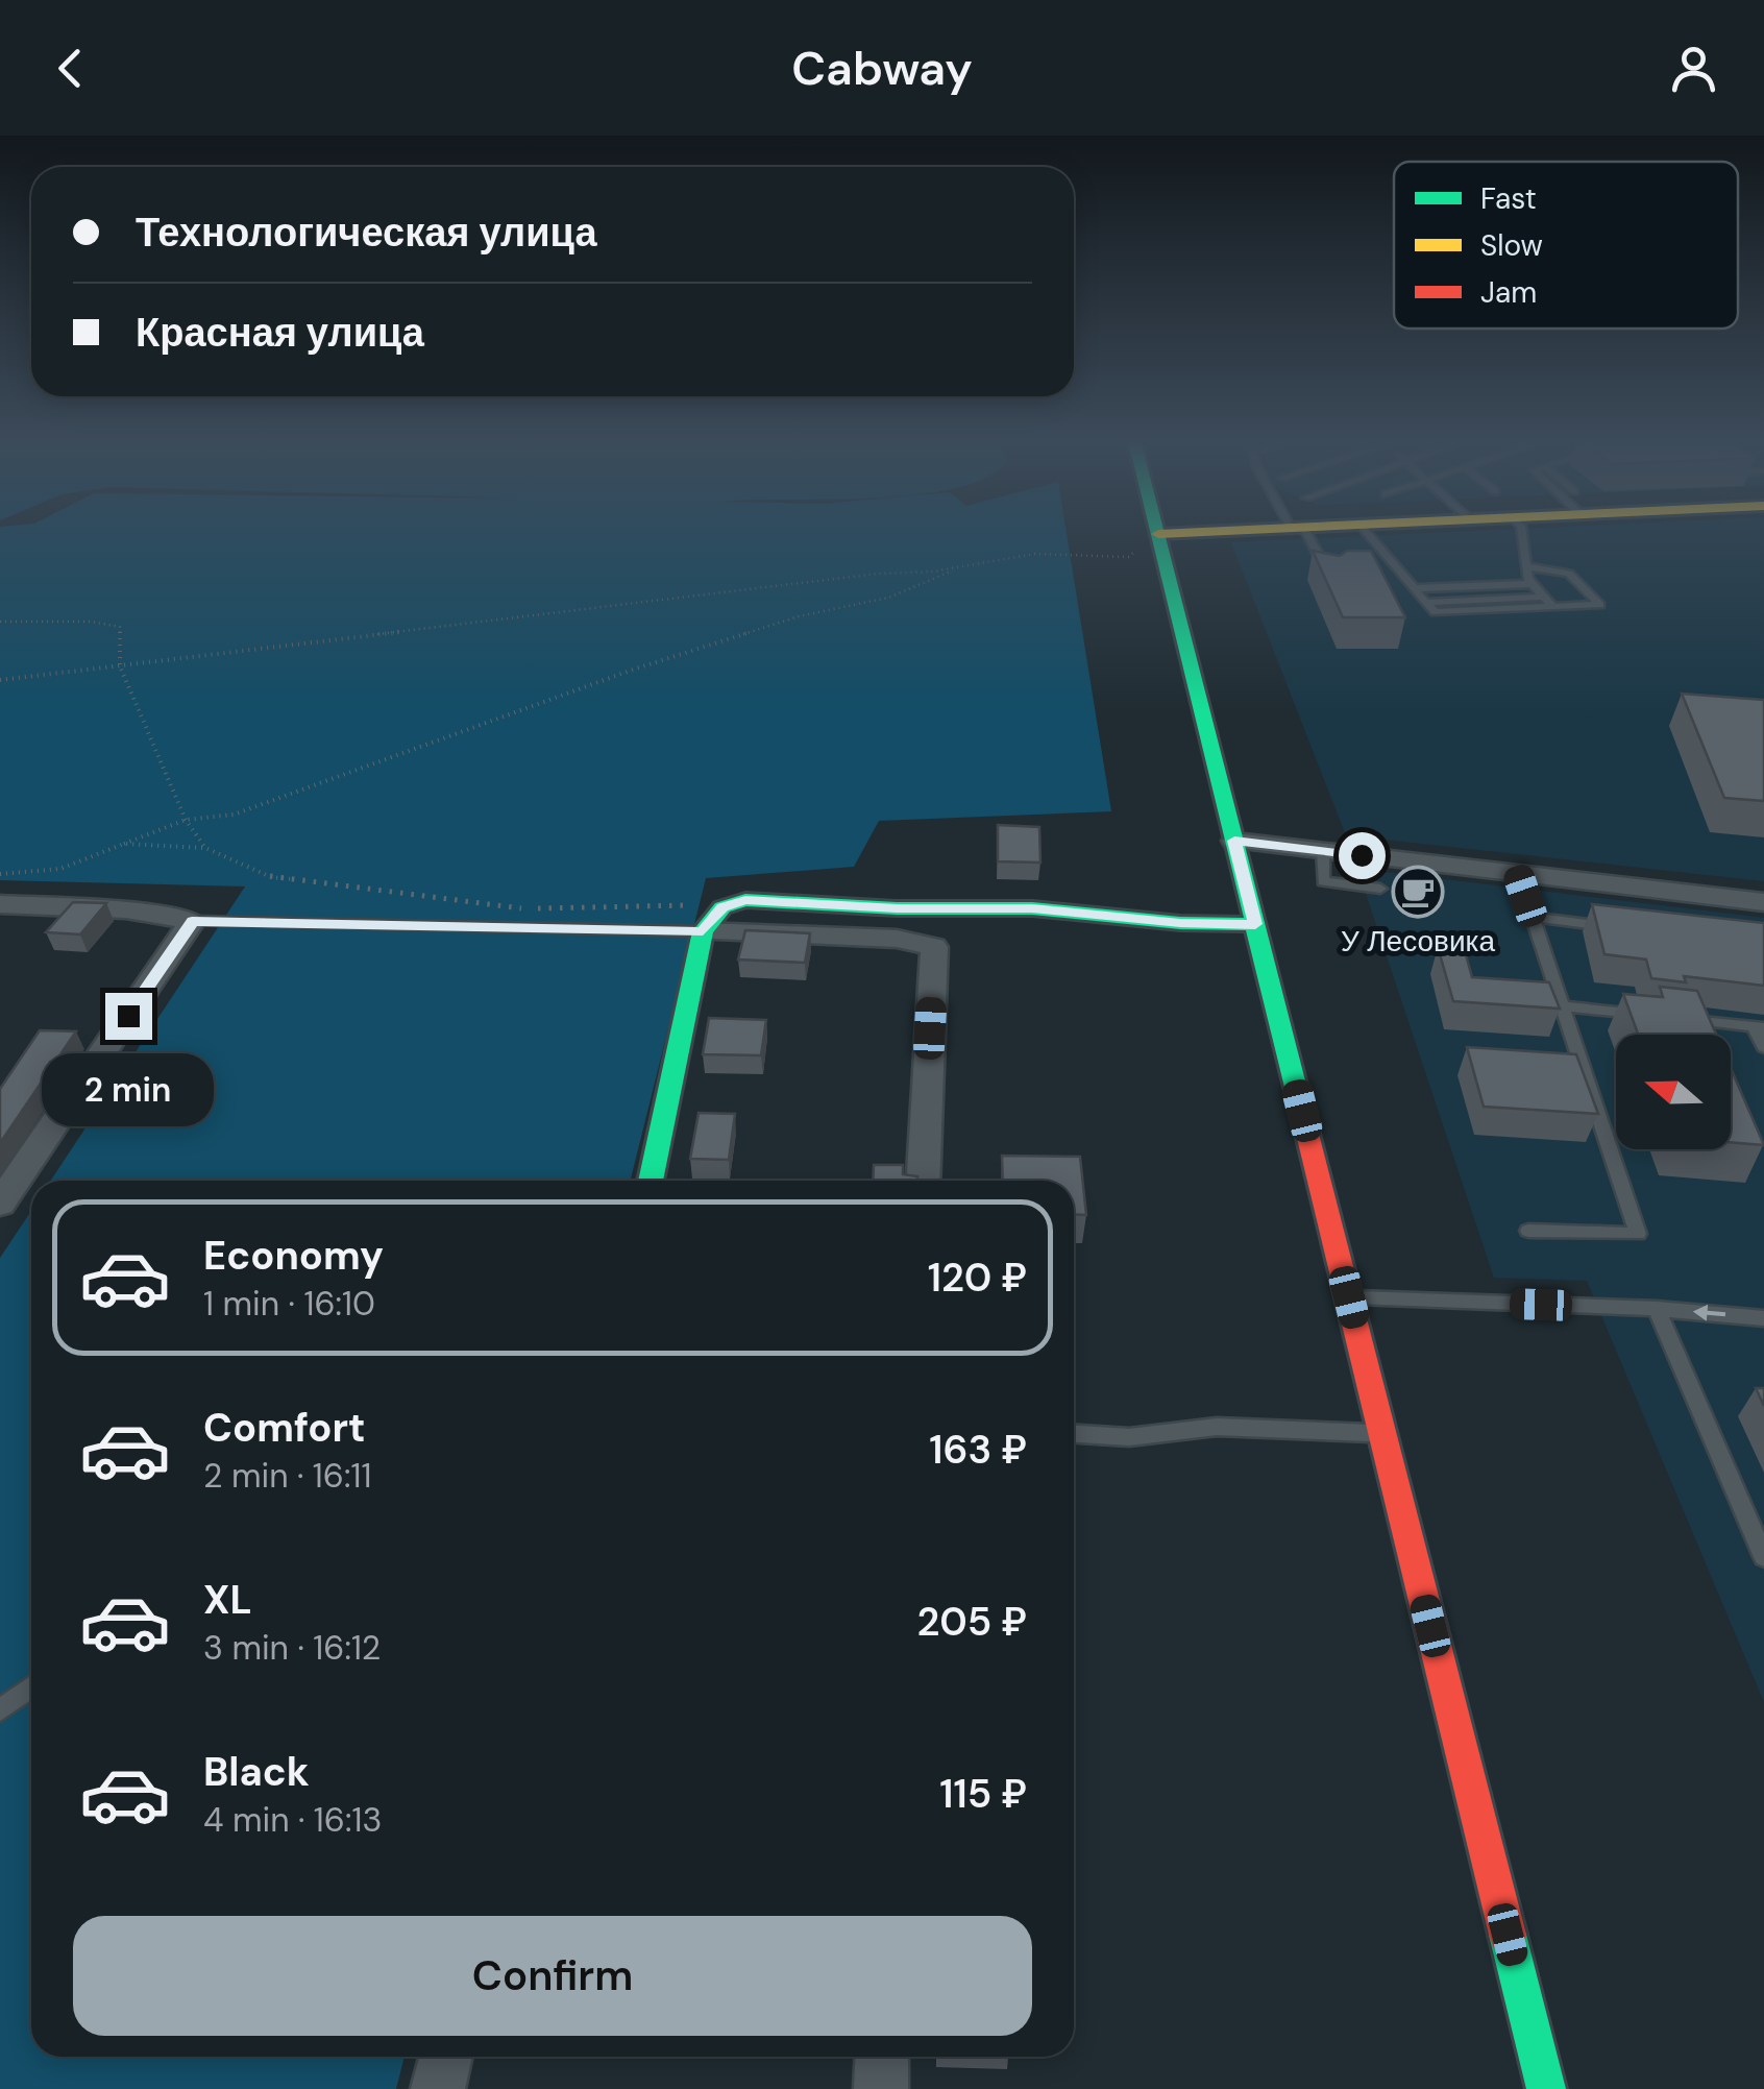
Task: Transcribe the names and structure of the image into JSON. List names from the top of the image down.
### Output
{
  "places": {
    "cafe": ["У Лесовика"]
  },
  "legend": ["Fast", "Slow", "Jam"],
  "north": "left",
  "page": {
    "header": "Cabway",
    "banner": ["Технологическая улица", "Красная улица"],
    "bubble": "2 min",
    "list": [
      {
        "name": "Economy",
        "note": "1 min · 16:10",
        "value": "120 ₽"
      },
      {
        "name": "Comfort",
        "note": "2 min · 16:11",
        "value": "163 ₽"
      },
      {
        "name": "XL",
        "note": "3 min · 16:12",
        "value": "205 ₽"
      },
      {
        "name": "Black",
        "note": "4 min · 16:13",
        "value": "115 ₽"
      }
    ],
    "buttons": "Confirm"
  }
}
